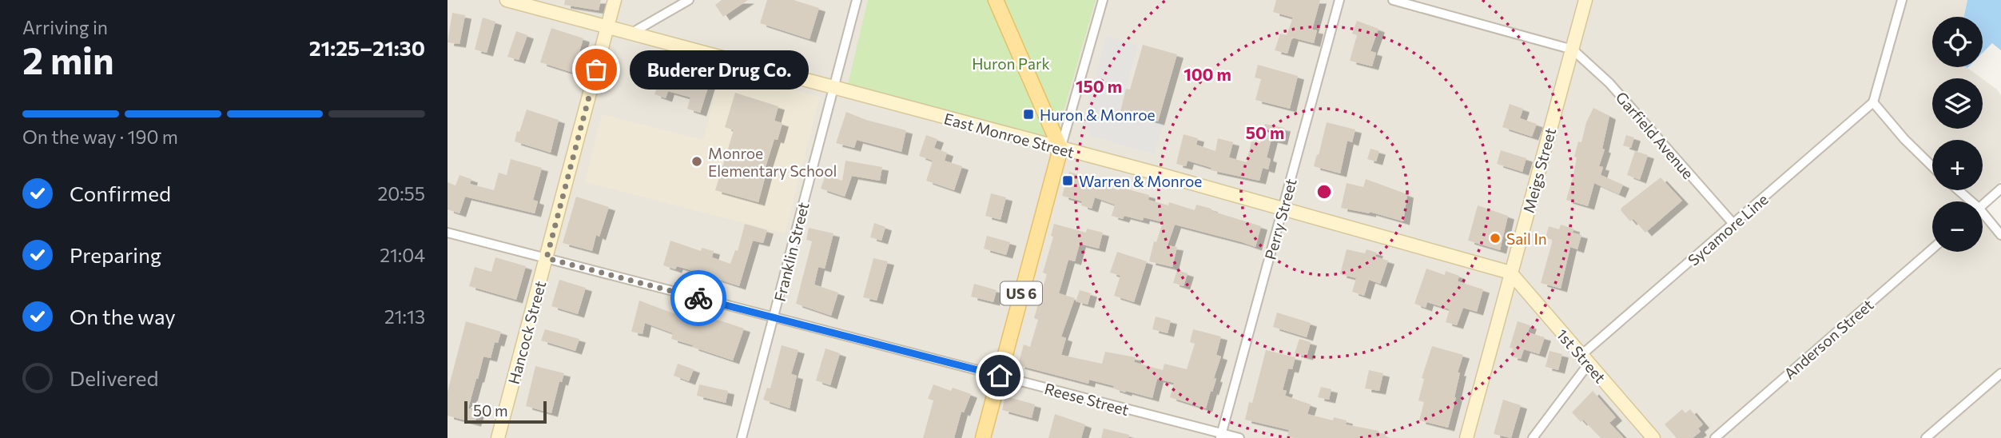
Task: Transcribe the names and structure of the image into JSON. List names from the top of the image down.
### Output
{
  "streets": {
    "main road": [
      "East Monroe Street",
      "Meigs Street",
      "US 6",
      "Hancock Street",
      "1st Street"
    ],
    "street": [
      "Garfield Avenue",
      "Perry Street",
      "Sycamore Line",
      "Franklin Street",
      "Anderson Street",
      "Reese Street"
    ]
  },
  "crossings": [
    ["East Monroe Street", "Meigs Street"],
    ["East Monroe Street", "Perry Street"],
    ["East Monroe Street", "Franklin Street"],
    ["East Monroe Street", "US 6"],
    ["East Monroe Street", "Hancock Street"],
    ["East Monroe Street", "1st Street"],
    ["Garfield Avenue", "Meigs Street"],
    ["Garfield Avenue", "Sycamore Line"],
    ["Meigs Street", "1st Street"],
    ["Perry Street", "Reese Street"],
    ["Sycamore Line", "1st Street"],
    ["Franklin Street", "Reese Street"],
    ["US 6", "Reese Street"],
    ["Hancock Street", "Reese Street"]
  ],
  "parks": ["Huron Park"],
  "places": {
    "other": ["Buderer Drug Co.", "Monroe Elementary School", "Sail In"],
    "transit": ["Huron & Monroe", "Warren & Monroe"]
  },
  "scale_bar": "50 m",
  "page": {
    "heading": ["2 min", "Arriving in", "21:25–21:30"],
    "map_buttons": ["+", "−"],
    "bubble": "Buderer Drug Co.",
    "bar": "On the way · 190 m",
    "list": [
      ["Confirmed", "20:55"],
      ["Preparing", "21:04"],
      ["On the way", "21:13"],
      "Delivered"
    ],
    "scale": "50 m"
  },
  "rings": ["100 m", "150 m", "50 m"]
}
